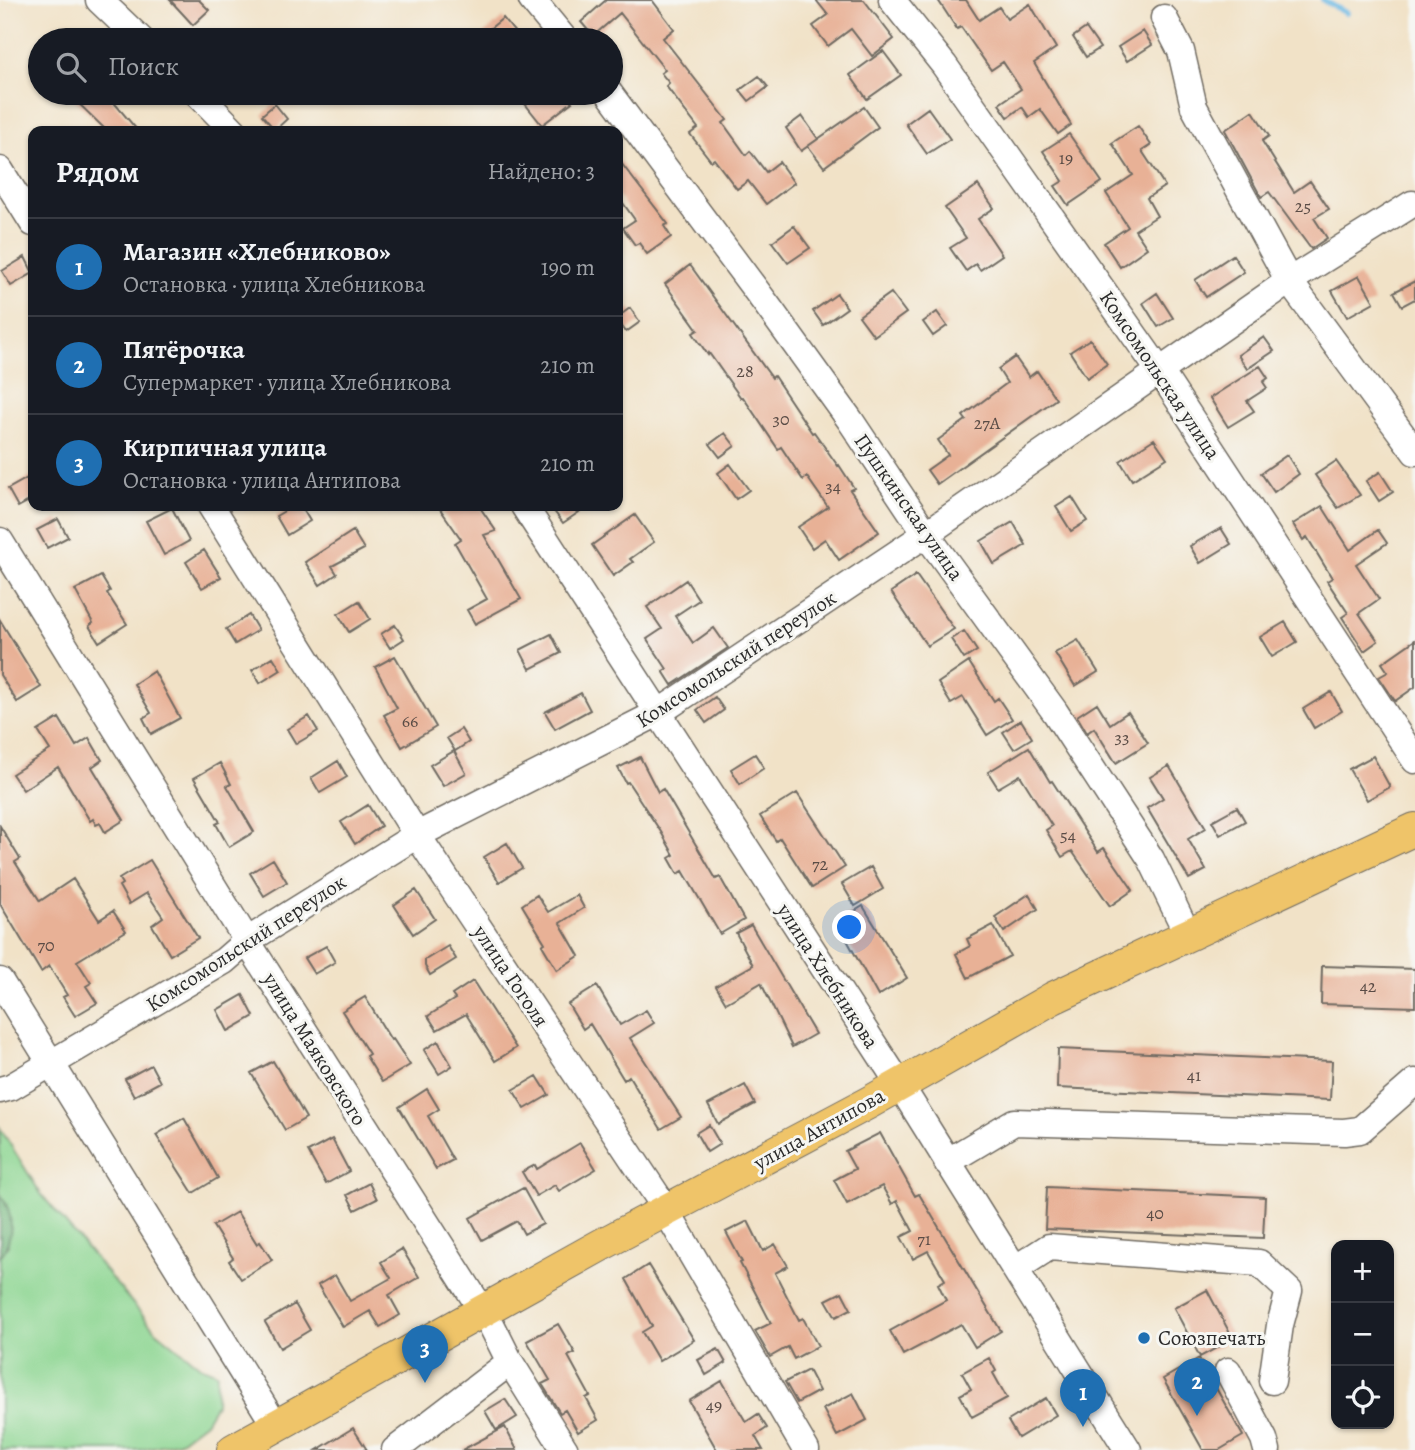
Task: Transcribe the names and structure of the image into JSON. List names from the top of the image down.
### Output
{
  "streets": {
    "main road": ["улица Антипова"],
    "street": [
      "Комсомольская улица",
      "Пушкинская улица",
      "Комсомольский переулок",
      "улица Гоголя",
      "улица Хлебникова",
      "улица Маяковского"
    ]
  },
  "crossings": [
    ["Комсомольская улица", "Комсомольский переулок"],
    ["Пушкинская улица", "Комсомольский переулок"],
    ["Пушкинская улица", "улица Антипова"],
    ["Комсомольский переулок", "улица Гоголя"],
    ["Комсомольский переулок", "улица Хлебникова"],
    ["Комсомольский переулок", "улица Маяковского"],
    ["улица Гоголя", "улица Антипова"],
    ["улица Хлебникова", "улица Антипова"],
    ["улица Маяковского", "улица Антипова"]
  ],
  "places": ["Союзпечать"],
  "house_numbers": [
    "19",
    "25",
    "28",
    "30",
    "27А",
    "34",
    "66",
    "33",
    "54",
    "72",
    "70",
    "42",
    "41",
    "40",
    "71",
    "49"
  ],
  "page": {
    "search": "Поиск",
    "heading": ["Рядом", "Найдено: 3"],
    "list": [
      {
        "mark": "1",
        "name": "Магазин «Хлебниково»",
        "note": "Остановка · улица Хлебникова",
        "value": "190 m"
      },
      {
        "mark": "2",
        "name": "Пятёрочка",
        "note": "Супермаркет · улица Хлебникова",
        "value": "210 m"
      },
      {
        "mark": "3",
        "name": "Кирпичная улица",
        "note": "Остановка · улица Антипова",
        "value": "210 m"
      }
    ],
    "map_buttons": ["+", "−"],
    "pins": ["3", "2", "1"]
  }
}
